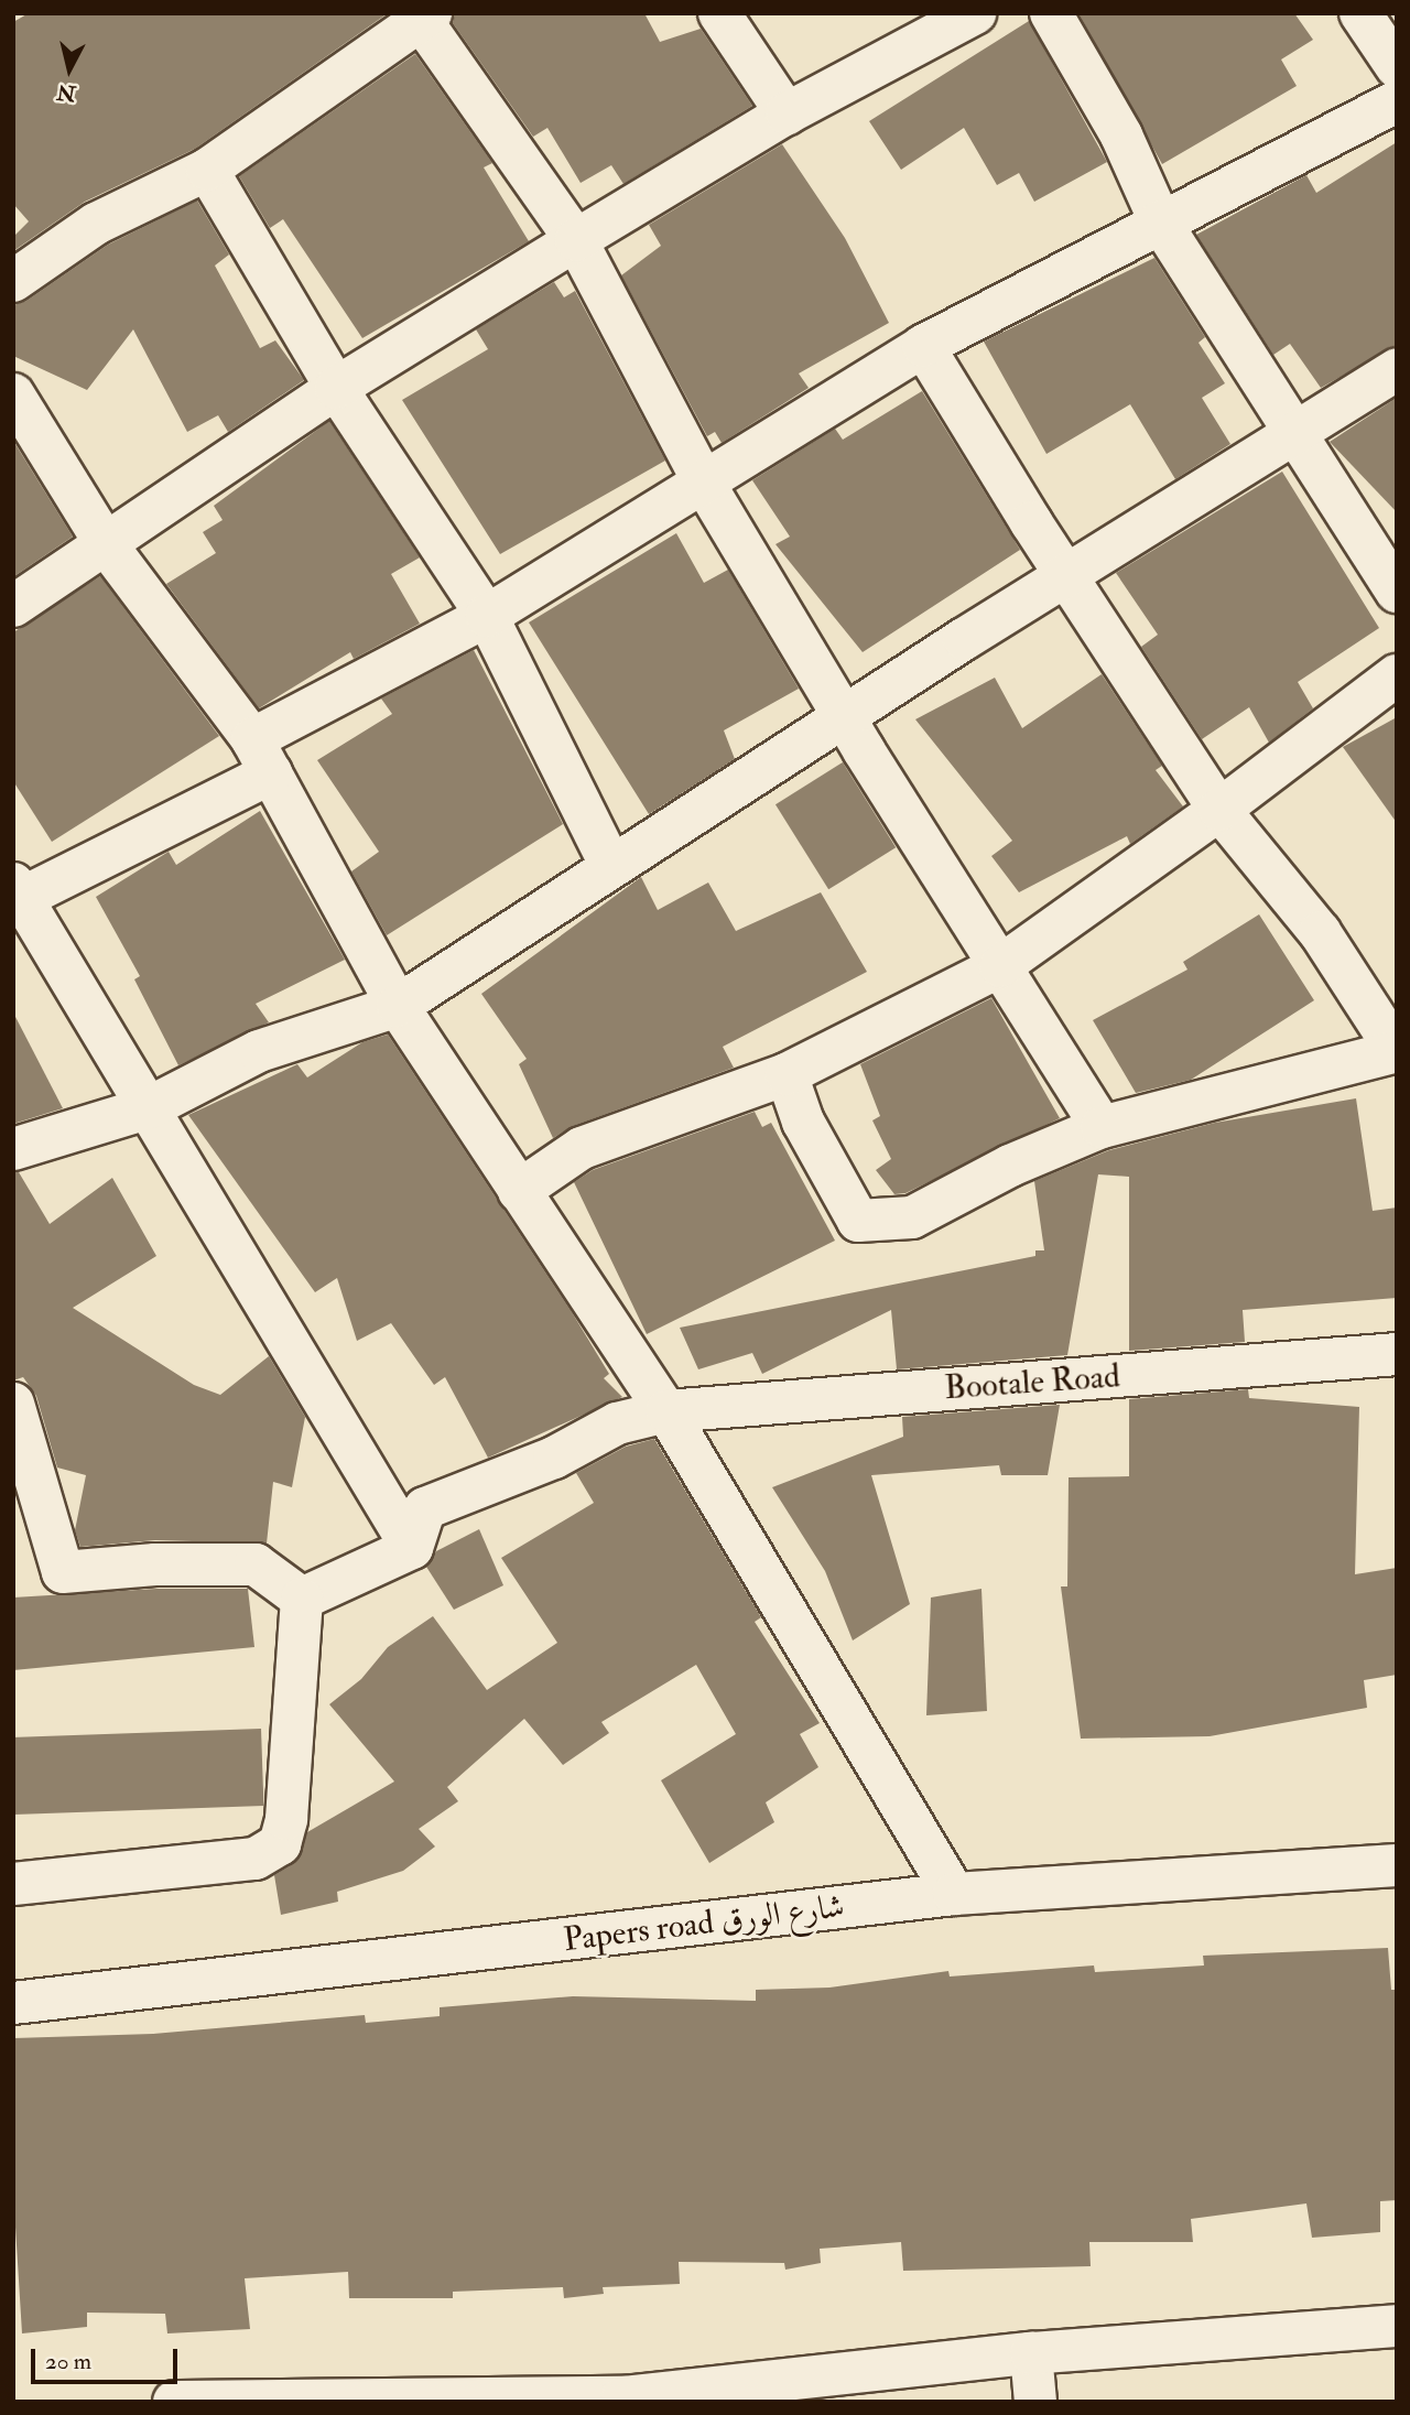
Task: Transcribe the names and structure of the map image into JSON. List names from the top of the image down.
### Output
{
  "streets": {
    "street": ["Bootale Road", "Papers road شارع الورق"]
  },
  "scale_bar": "20 m",
  "north": "bottom"
}
